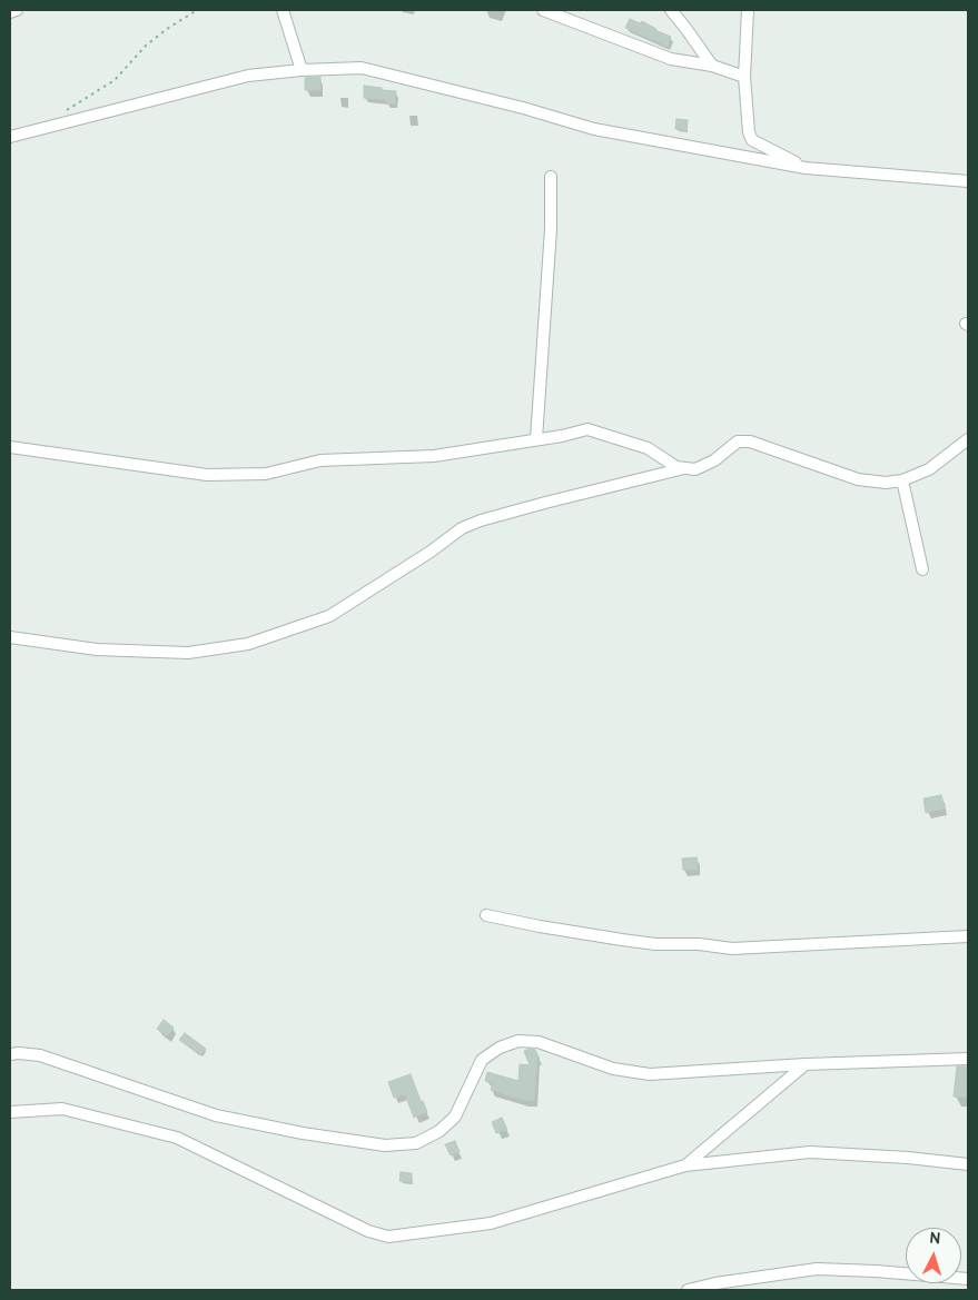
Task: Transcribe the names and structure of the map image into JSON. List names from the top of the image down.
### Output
{
  "north": "top"
}
